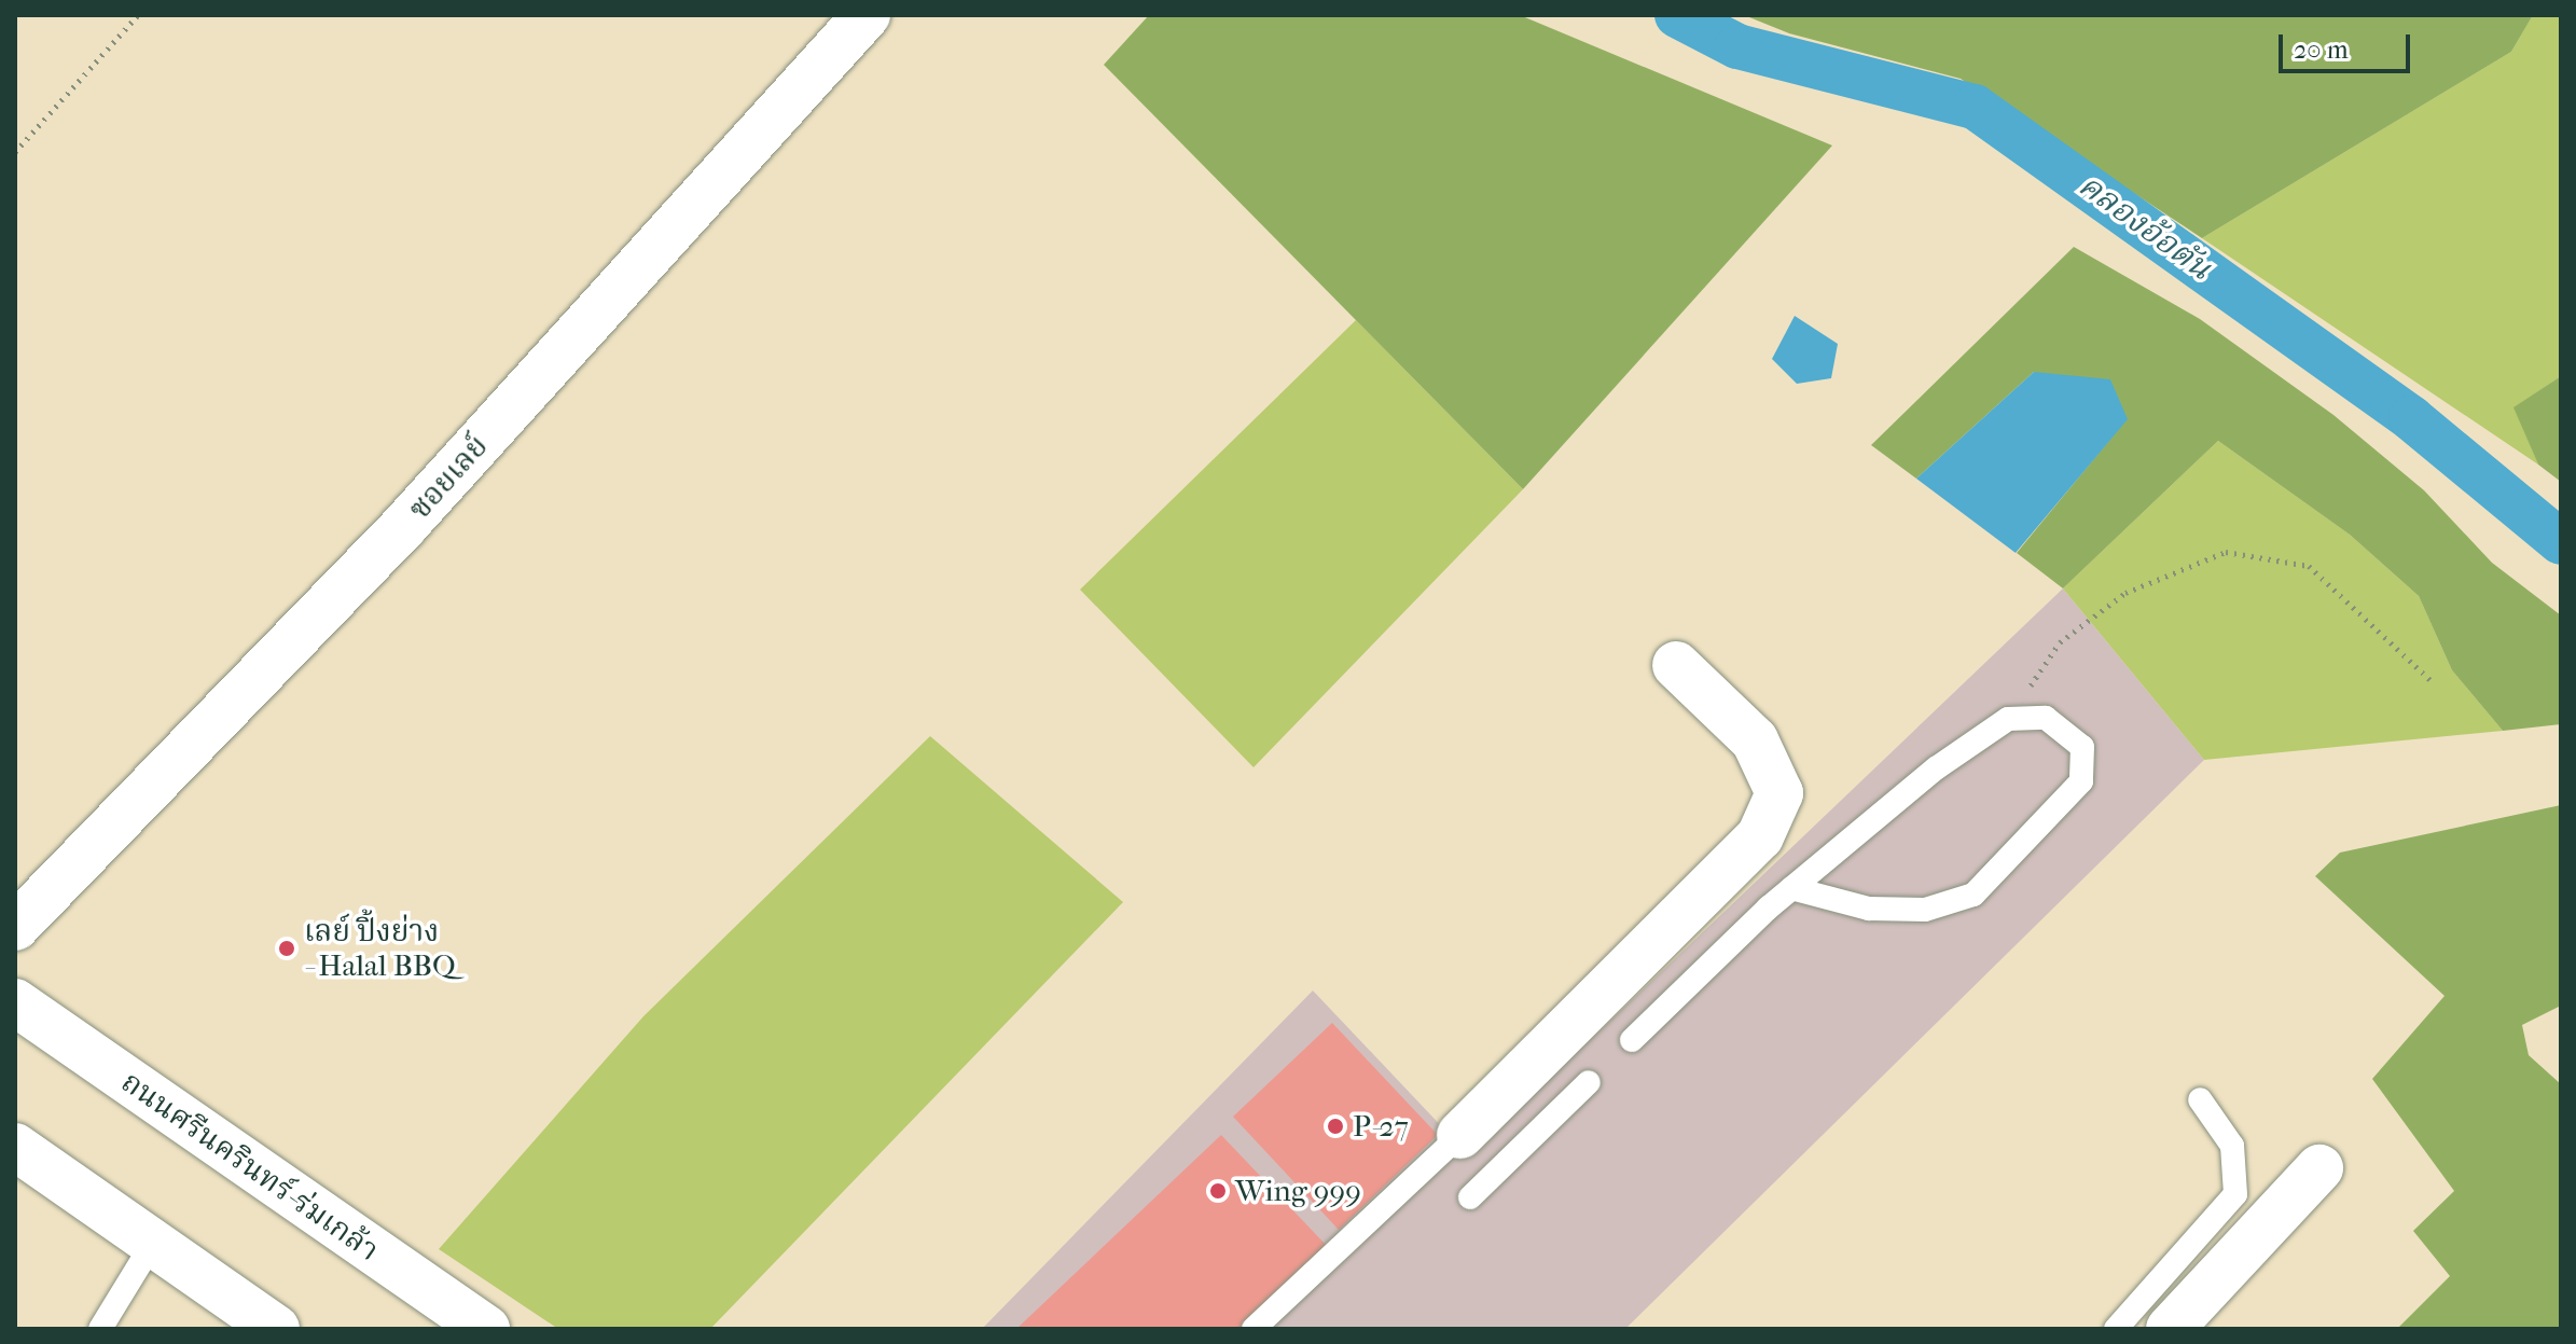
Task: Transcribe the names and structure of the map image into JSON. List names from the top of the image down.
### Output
{
  "streets": {
    "street": ["ซอยเลย์", "ถนนศรีนครินทร์-ร่มเกล้า"]
  },
  "water": ["คลองอ้อตัน"],
  "places": ["เลย์ ปิ้งย่าง - Halal BBQ", "P-27", "Wing 999"],
  "scale_bar": "20 m"
}
